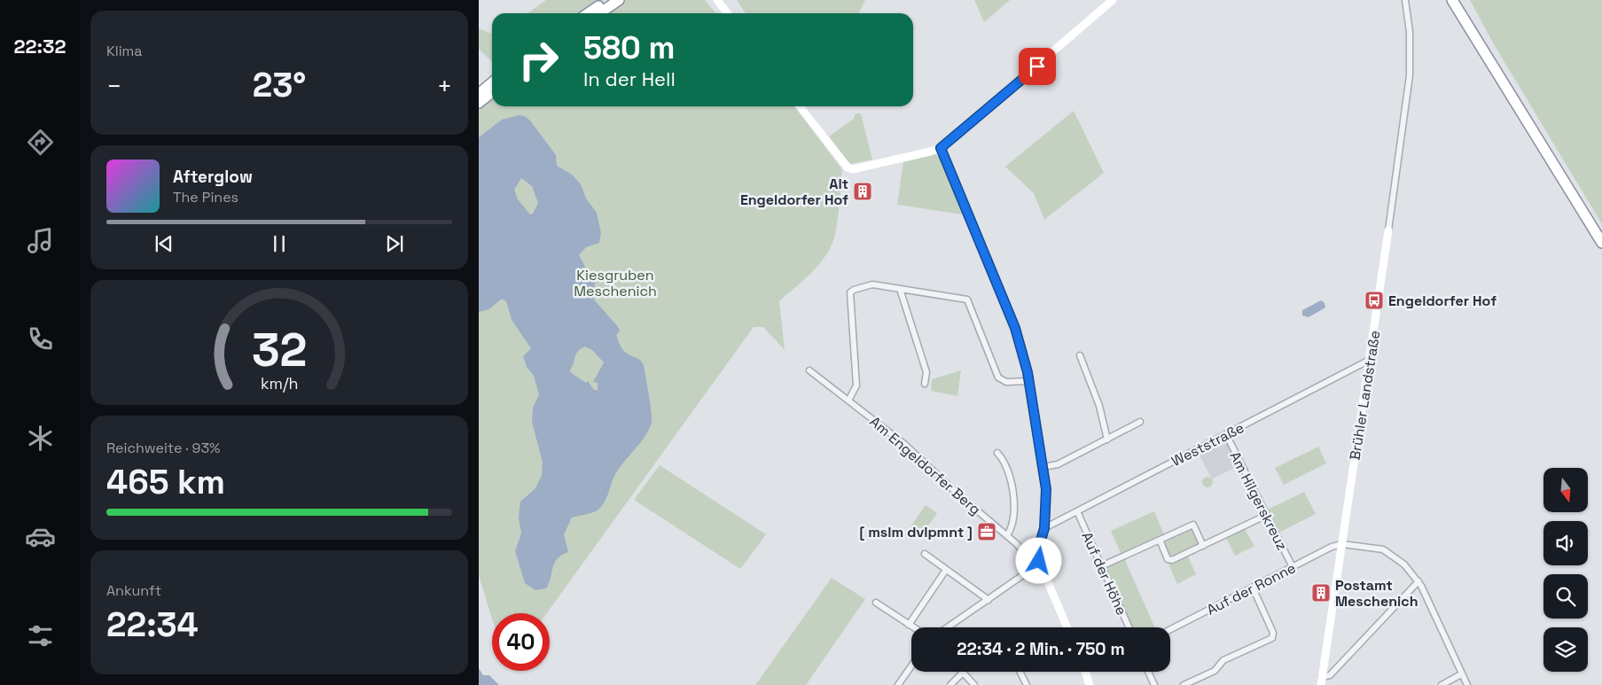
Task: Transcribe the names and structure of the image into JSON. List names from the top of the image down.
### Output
{
  "streets": {
    "street": [
      "Brühler Landstraße",
      "Weststraße",
      "Am Engeldorfer Berg",
      "Am Hilgerskreuz",
      "Auf der Höhe",
      "Auf der Ronne"
    ]
  },
  "crossings": [
    ["Brühler Landstraße", "Weststraße"],
    ["Brühler Landstraße", "Auf der Ronne"],
    ["Weststraße", "Am Hilgerskreuz"],
    ["Weststraße", "Auf der Höhe"],
    ["Am Hilgerskreuz", "Auf der Ronne"]
  ],
  "parks": ["Kiesgruben Meschenich"],
  "places": {
    "building": ["Alt Engeldorfer Hof", "Postamt Meschenich"],
    "bus stop": ["Engeldorfer Hof"],
    "office": ["[ mslm dvlpmnt ]"]
  },
  "north": "bottom",
  "page": {
    "tabs": "22:32",
    "tile": [
      "Klima",
      ["Reichweite · 93%", "465 km"],
      ["Ankunft", "22:34"]
    ],
    "turn": ["580 m", "In der Hell"],
    "heat": ["−", "23°", "+"],
    "song": ["Afterglow", "The Pines"],
    "limit": "40",
    "trip": "22:34 · 2 Min. · 750 m",
    "gauge": ["32", "km/h"]
  }
}
